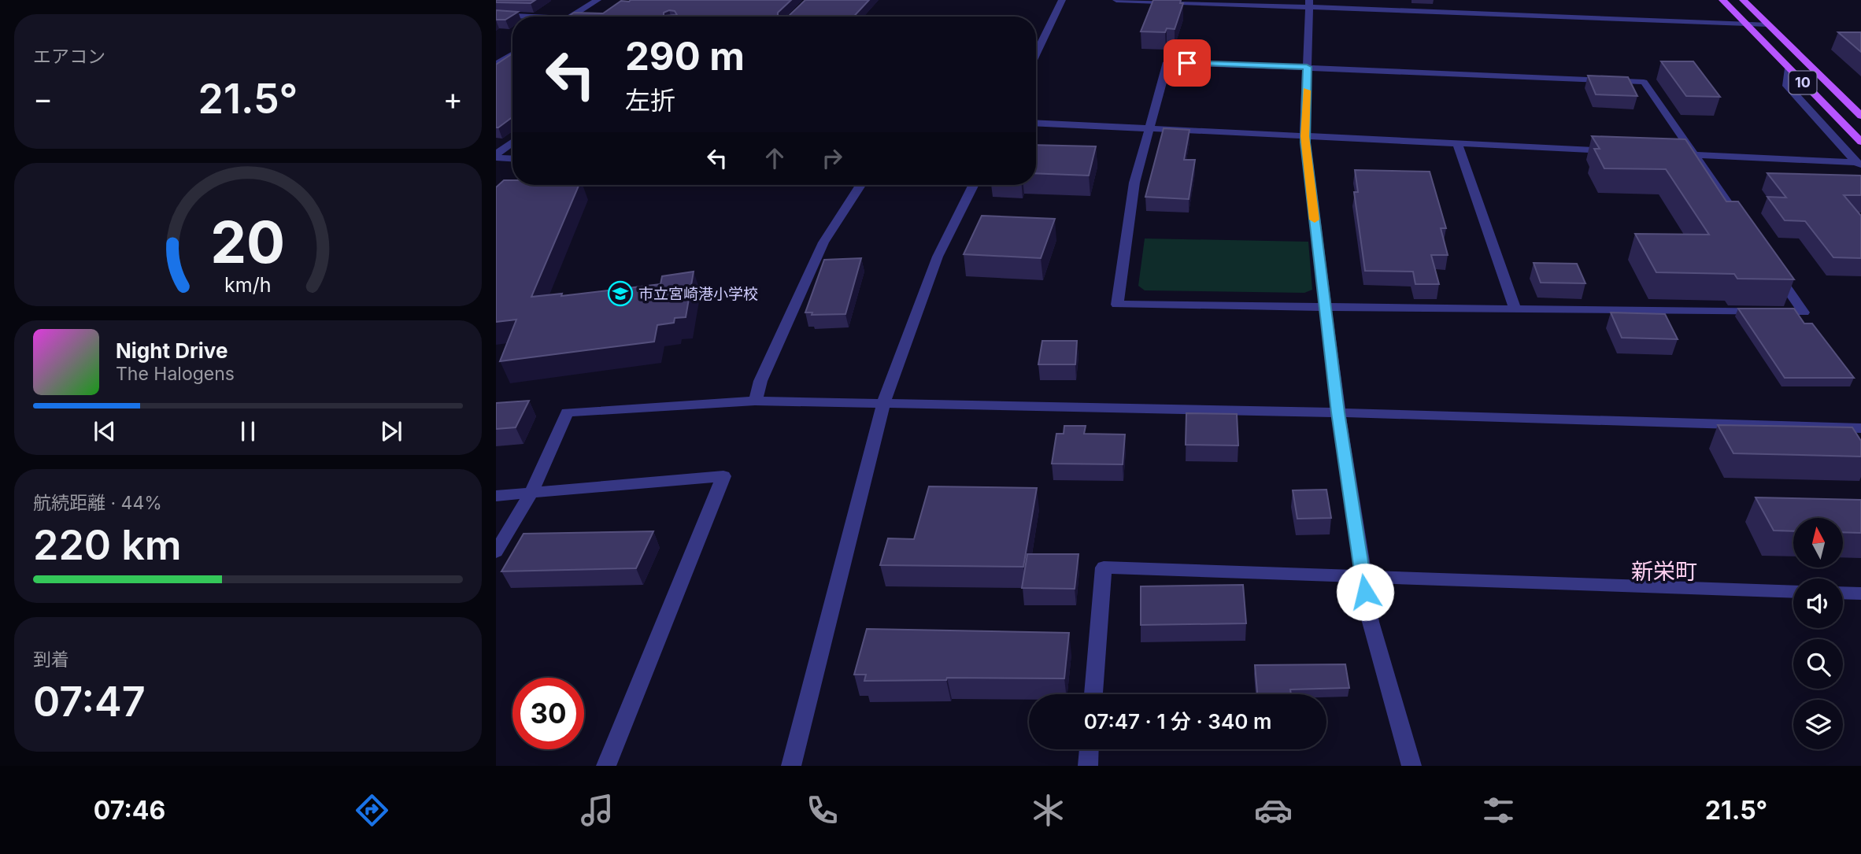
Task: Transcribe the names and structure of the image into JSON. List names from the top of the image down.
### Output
{
  "streets": {
    "main road": ["10"]
  },
  "districts": ["新栄町"],
  "places": {
    "school or university": ["市立宮崎港小学校"]
  },
  "north": "top",
  "page": {
    "tile": [
      "エアコン",
      ["航続距離 · 44%", "220 km"],
      ["到着", "07:47"]
    ],
    "turn": ["290 m", "左折"],
    "heat": ["−", "21.5°", "+"],
    "song": ["Night Drive", "The Halogens"],
    "limit": "30",
    "trip": "07:47 · 1 分 · 340 m",
    "tabs": ["07:46", "21.5°"],
    "gauge": ["20", "km/h"]
  }
}
